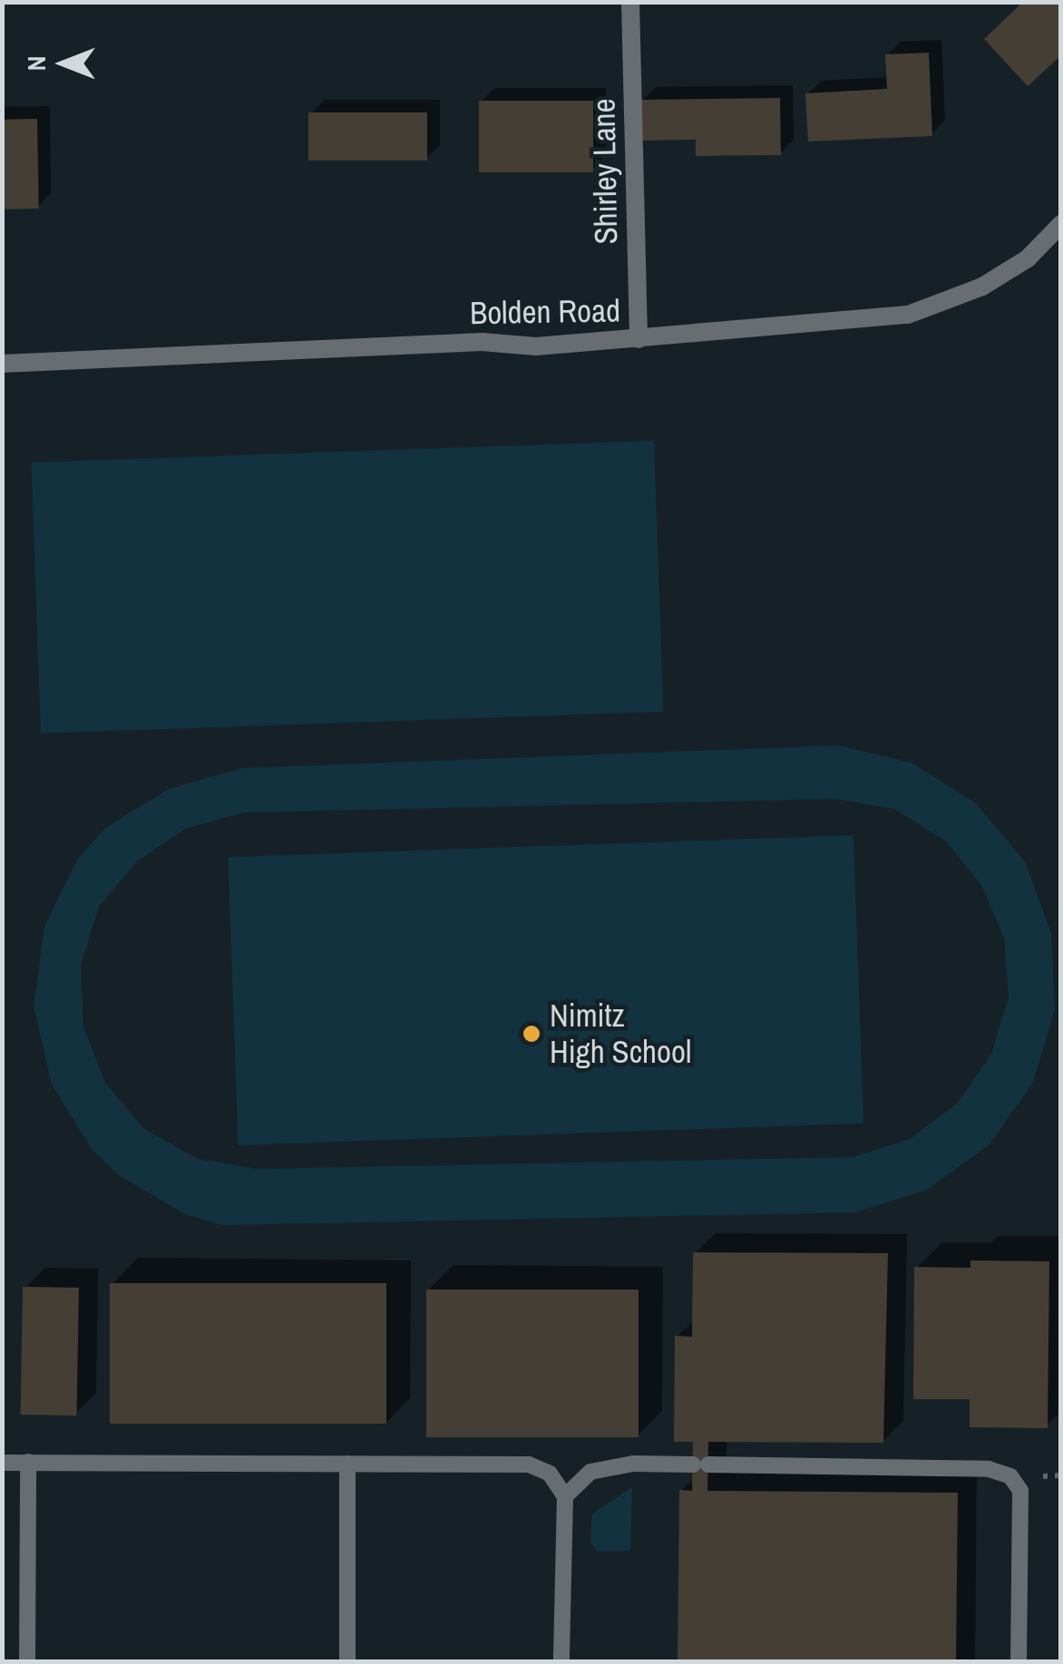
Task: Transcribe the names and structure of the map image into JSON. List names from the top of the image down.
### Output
{
  "streets": {
    "street": ["Shirley Lane", "Bolden Road"]
  },
  "crossings": [
    ["Shirley Lane", "Bolden Road"]
  ],
  "places": ["Nimitz High School"],
  "north": "left"
}
